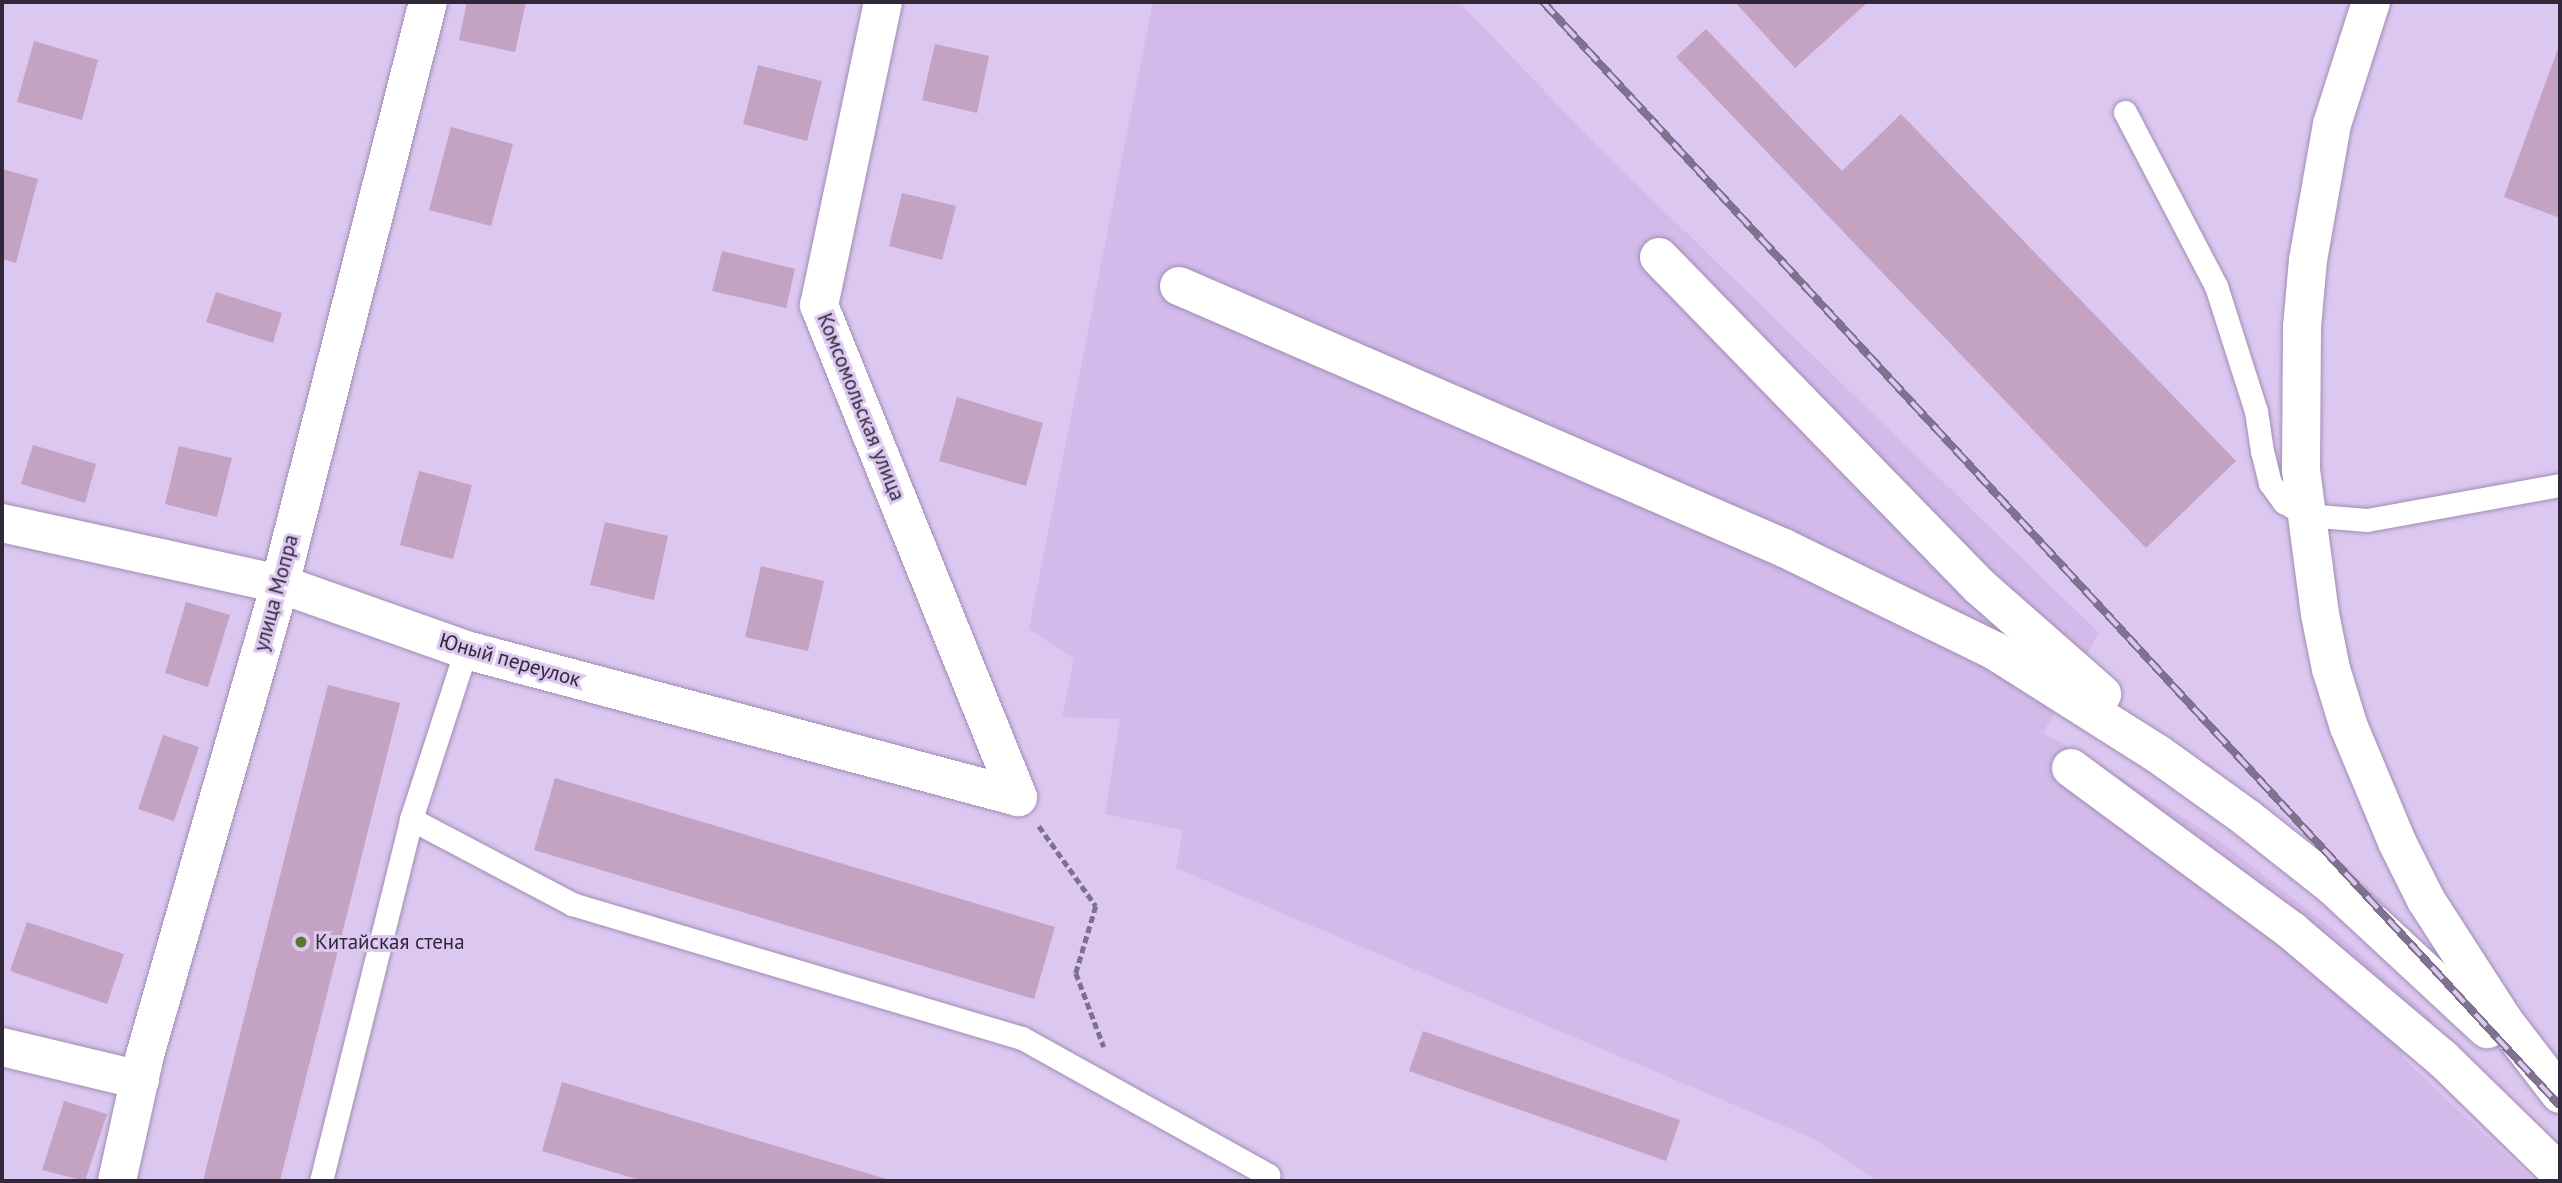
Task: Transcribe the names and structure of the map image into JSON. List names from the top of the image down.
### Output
{
  "streets": {
    "street": ["Комсомольская улица", "улица Мопра", "Юный переулок"]
  },
  "crossings": [
    ["Комсомольская улица", "Юный переулок"],
    ["улица Мопра", "Юный переулок"]
  ],
  "places": ["Китайская стена"]
}
